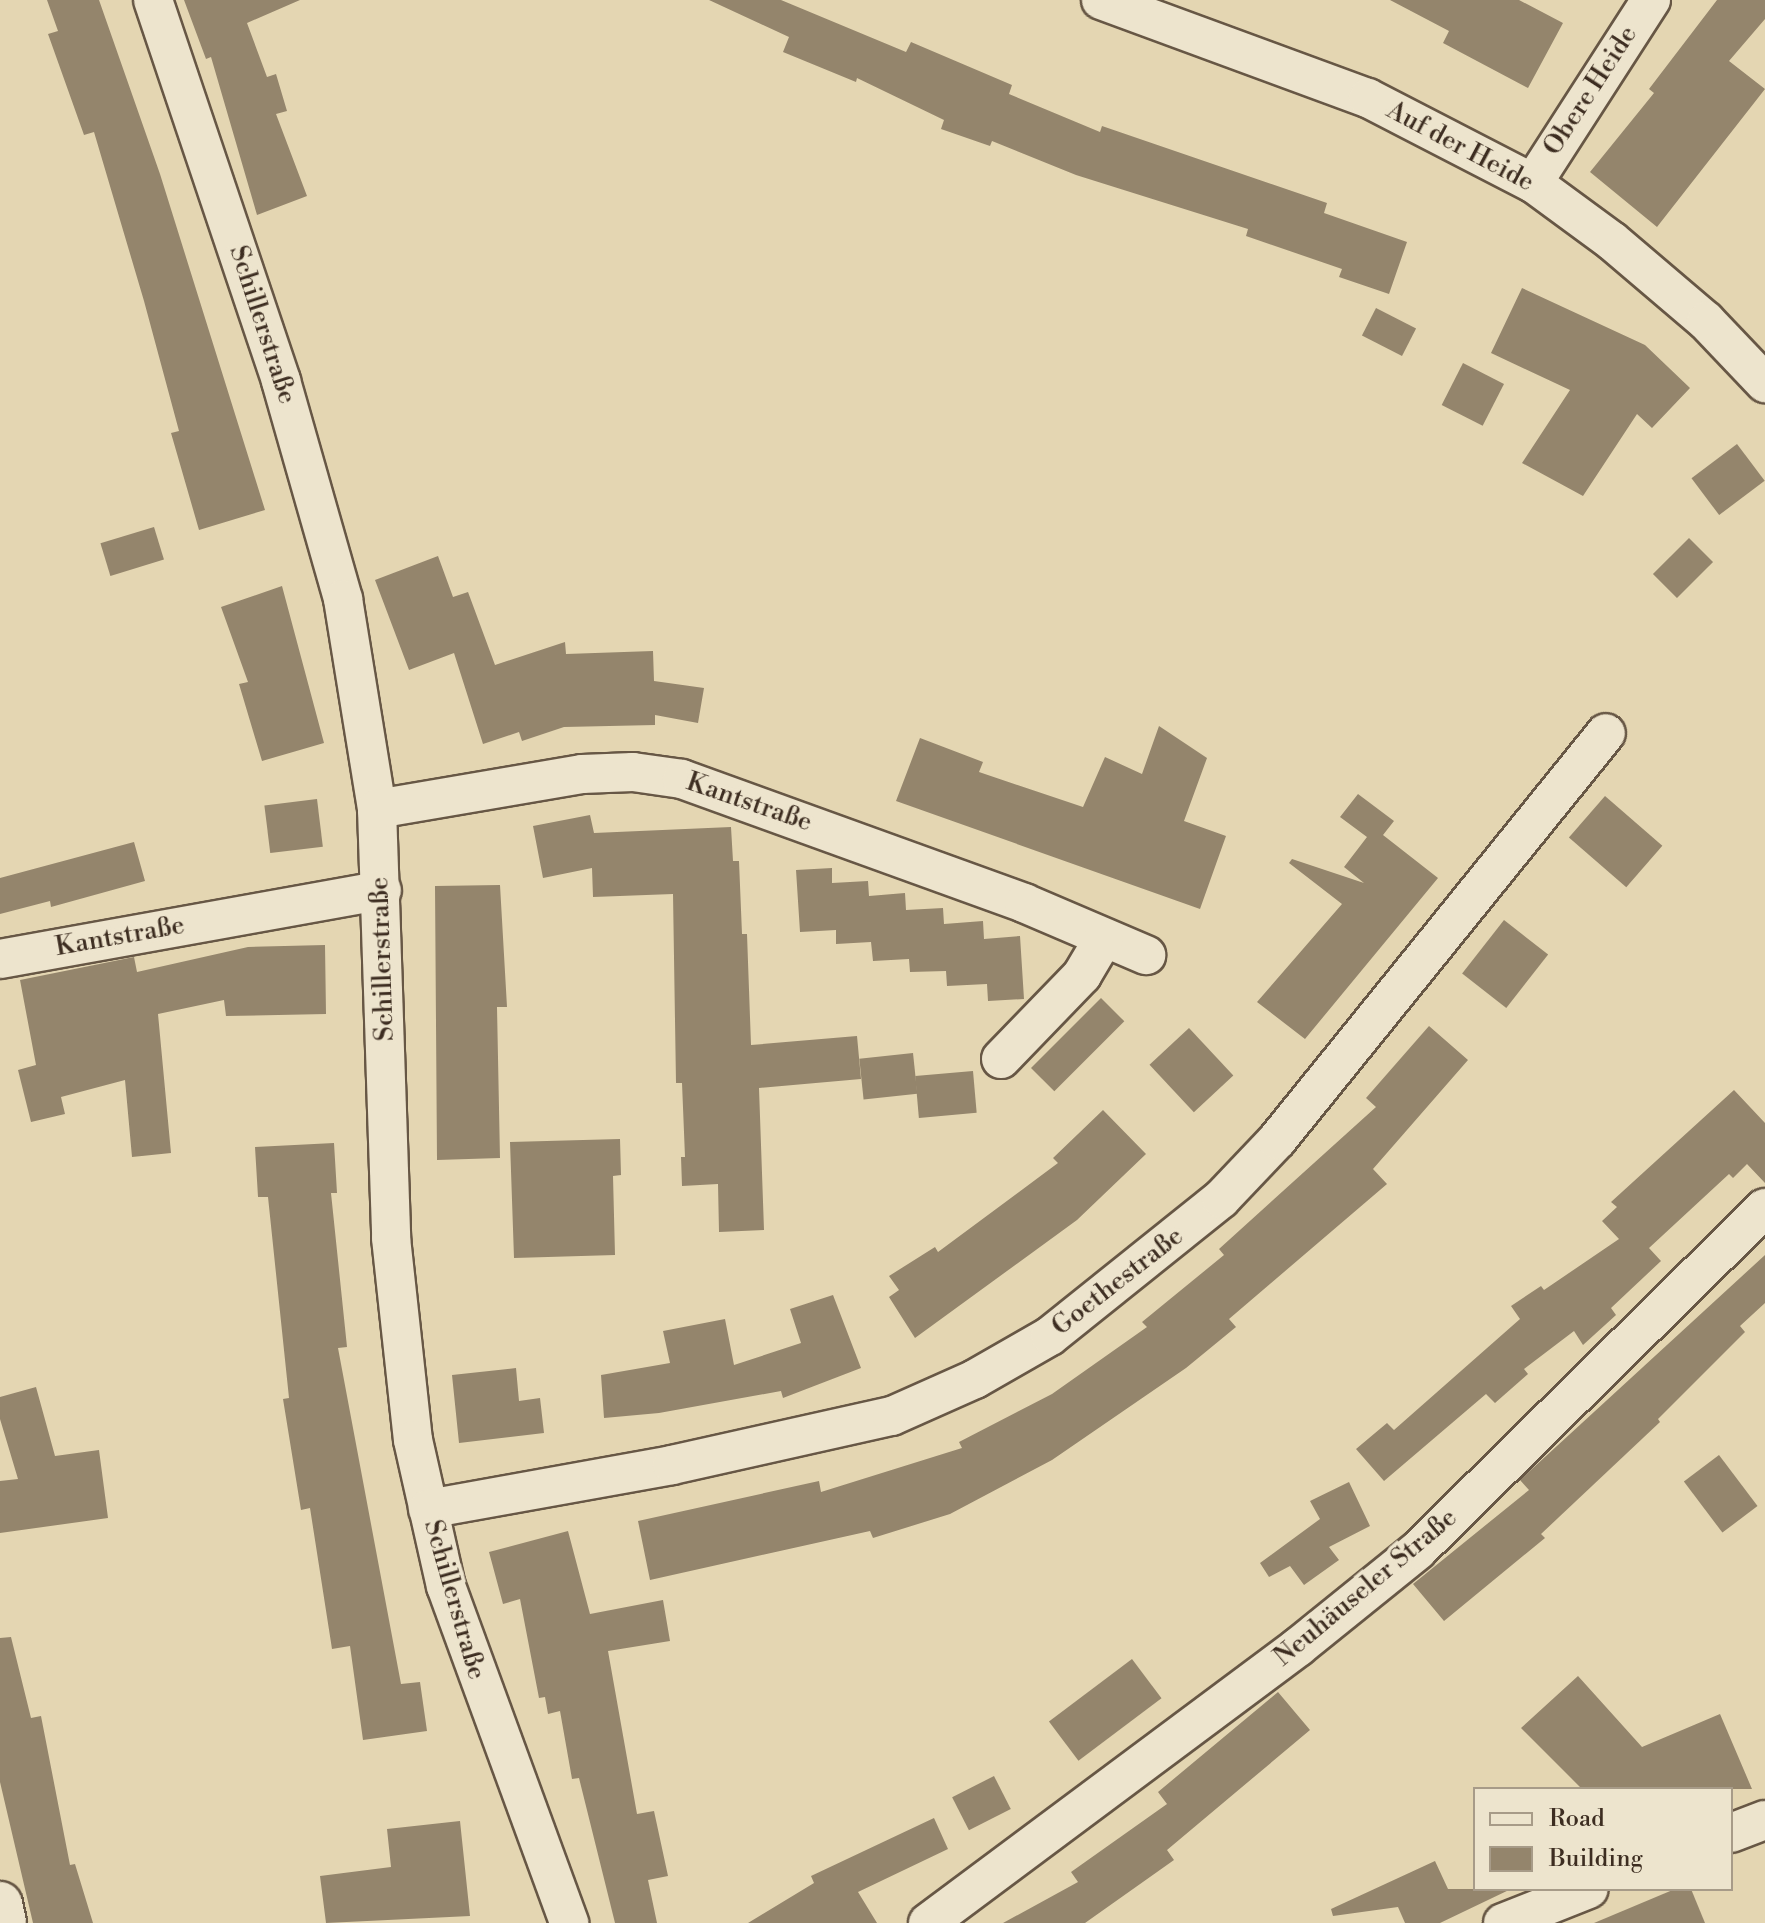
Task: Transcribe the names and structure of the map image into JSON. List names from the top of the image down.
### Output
{
  "streets": {
    "street": [
      "Obere Heide",
      "Auf der Heide",
      "Schillerstraße",
      "Kantstraße",
      "Goethestraße",
      "Neuhäuseler Straße"
    ]
  },
  "crossings": [
    ["Obere Heide", "Auf der Heide"],
    ["Schillerstraße", "Kantstraße"],
    ["Schillerstraße", "Goethestraße"]
  ],
  "legend": ["Road", "Building"]
}
